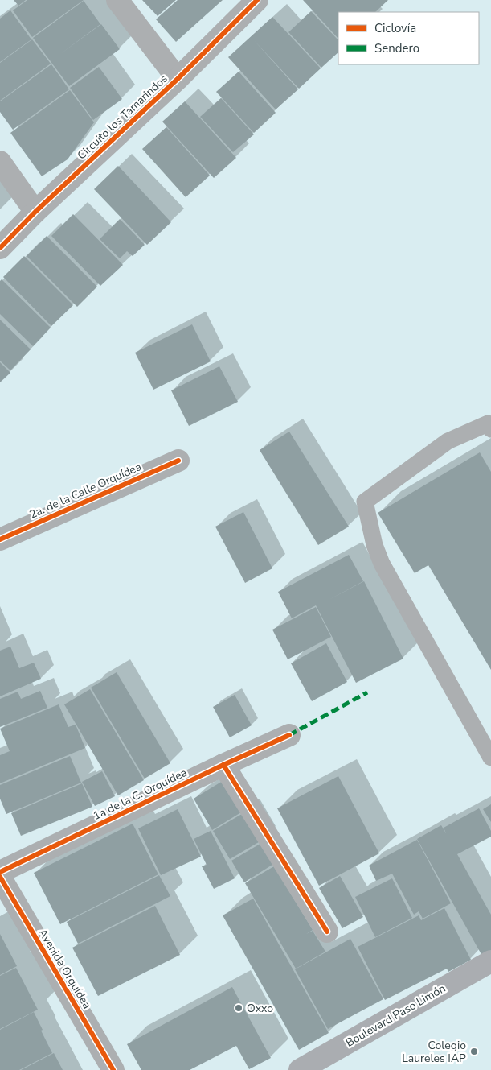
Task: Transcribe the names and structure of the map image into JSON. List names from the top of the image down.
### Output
{
  "streets": {
    "main road": ["Boulevard Paso Limón"],
    "street": [
      "Circuito los Tamarindos",
      "2a. de la Calle Orquídea",
      "1a de la C. Orquídea",
      "Avenida Orquídea"
    ]
  },
  "places": ["Oxxo", "Colegio Laureles IAP"],
  "legend": ["Ciclovía", "Sendero"]
}
